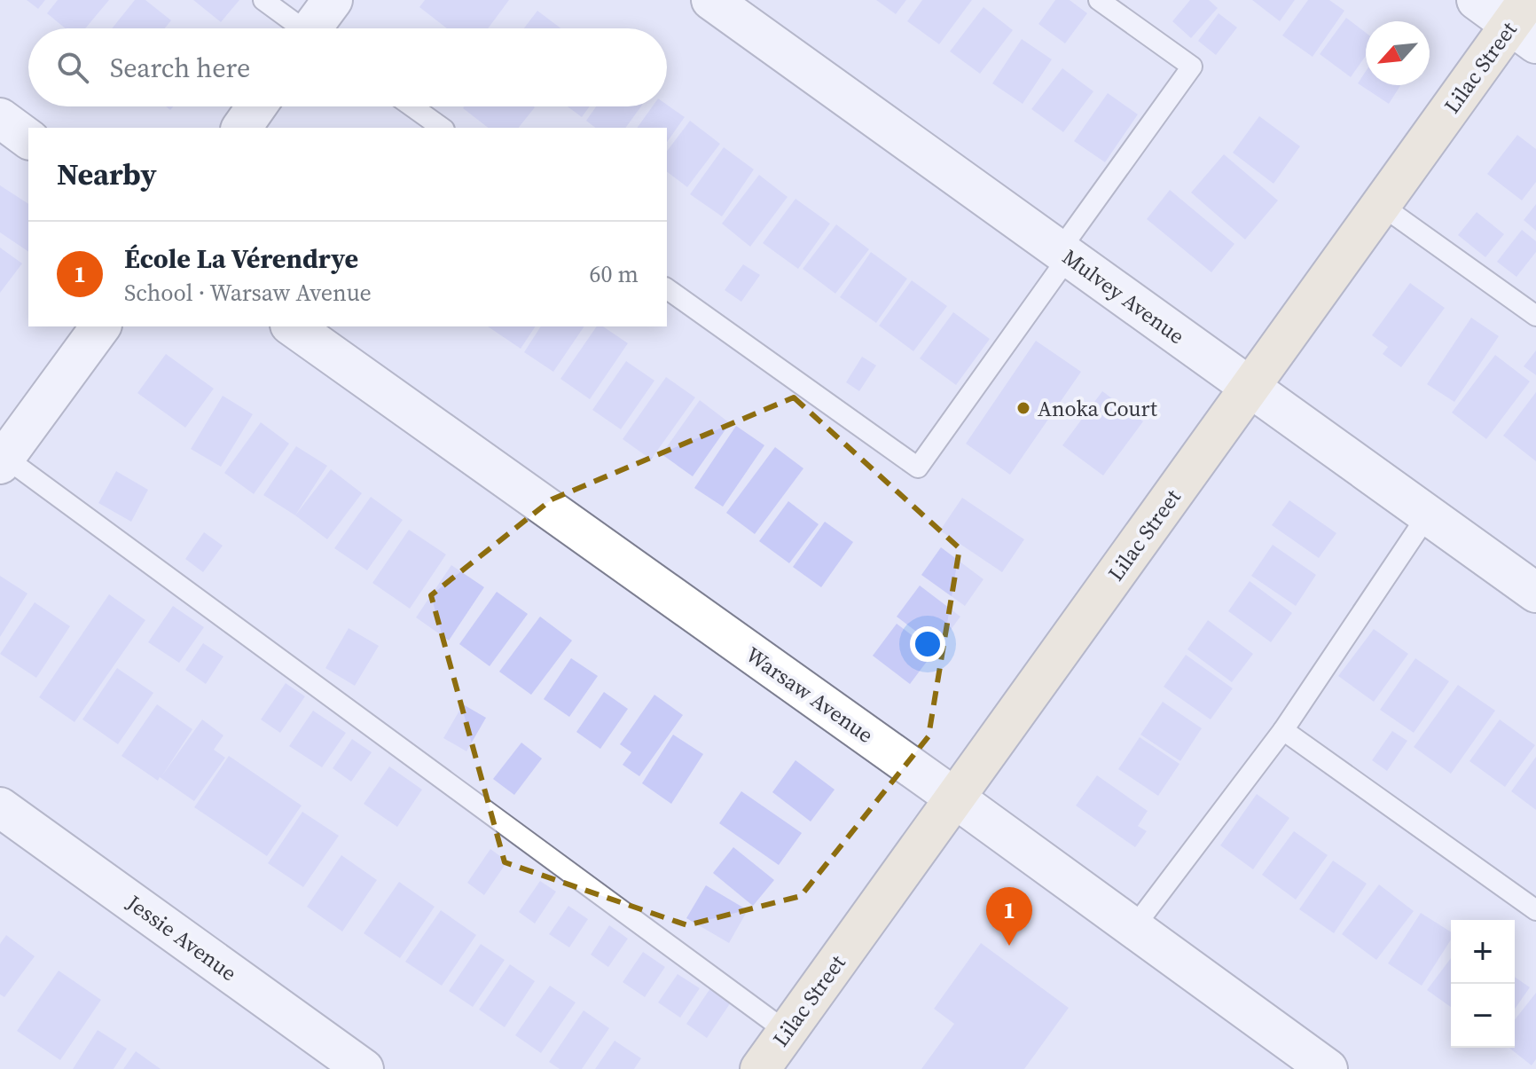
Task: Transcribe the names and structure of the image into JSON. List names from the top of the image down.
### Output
{
  "streets": {
    "street": [
      "Lilac Street",
      "Mulvey Avenue",
      "Warsaw Avenue",
      "Jessie Avenue"
    ]
  },
  "crossings": [
    ["Lilac Street", "Mulvey Avenue"],
    ["Lilac Street", "Warsaw Avenue"]
  ],
  "places": ["Anoka Court"],
  "north": "bottom left",
  "page": {
    "search": "Search here",
    "heading": "Nearby",
    "list": [
      {
        "mark": "1",
        "name": "École La Vérendrye",
        "note": "School · Warsaw Avenue",
        "value": "60 m"
      }
    ],
    "pins": "1",
    "map_buttons": ["+", "−"]
  }
}
